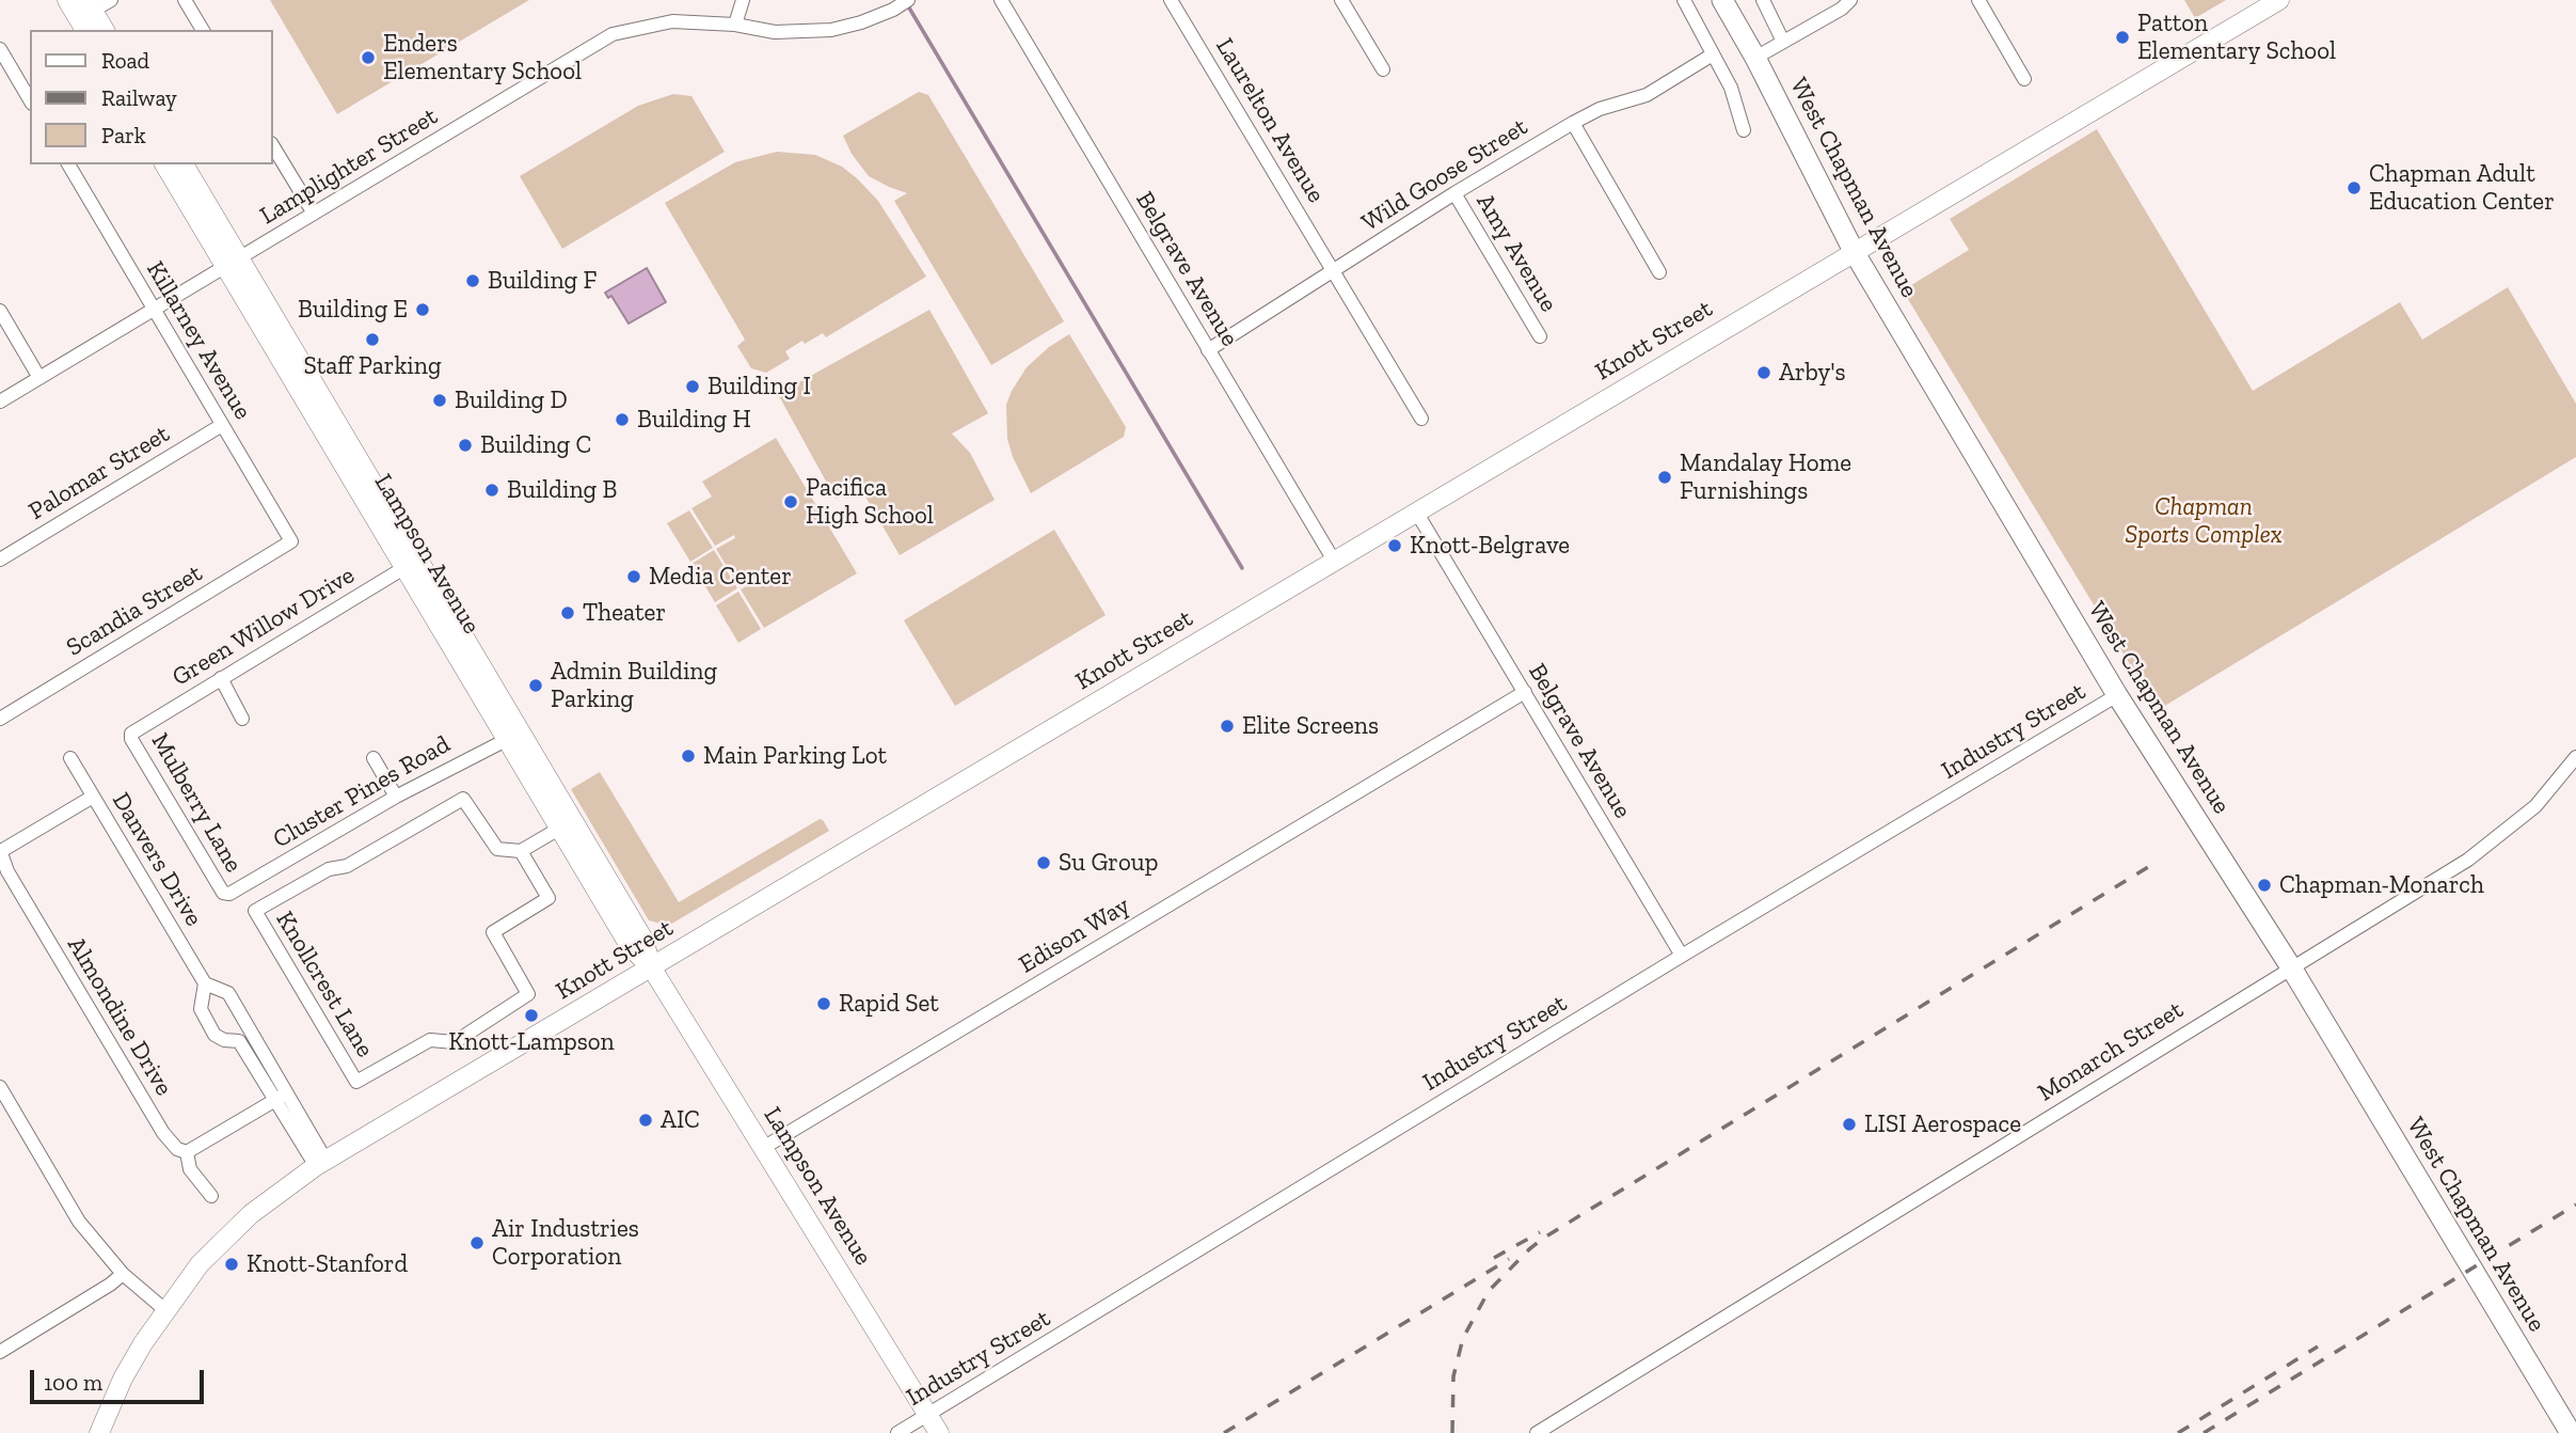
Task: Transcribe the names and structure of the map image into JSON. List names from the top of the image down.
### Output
{
  "streets": {
    "main road": ["West Chapman Avenue", "Knott Street", "Lampson Avenue"],
    "street": [
      "Laurelton Avenue",
      "Lamplighter Street",
      "Wild Goose Street",
      "Amy Avenue",
      "Belgrave Avenue",
      "Killarney Avenue",
      "Palomar Street",
      "Scandia Street",
      "Green Willow Drive",
      "Industry Street",
      "Cluster Pines Road",
      "Mulberry Lane",
      "Danvers Drive",
      "Edison Way",
      "Knollcrest Lane",
      "Almondine Drive",
      "Monarch Street"
    ]
  },
  "crossings": [
    ["Laurelton Avenue", "Wild Goose Street"],
    ["Lamplighter Street", "Killarney Avenue"],
    ["Lamplighter Street", "Lampson Avenue"],
    ["Wild Goose Street", "Amy Avenue"],
    ["Wild Goose Street", "Belgrave Avenue"],
    ["West Chapman Avenue", "Knott Street"],
    ["West Chapman Avenue", "Industry Street"],
    ["West Chapman Avenue", "Monarch Street"],
    ["Belgrave Avenue", "Knott Street"],
    ["Belgrave Avenue", "Industry Street"],
    ["Belgrave Avenue", "Edison Way"],
    ["Killarney Avenue", "Palomar Street"],
    ["Killarney Avenue", "Scandia Street"],
    ["Knott Street", "Lampson Avenue"],
    ["Knott Street", "Danvers Drive"],
    ["Lampson Avenue", "Green Willow Drive"],
    ["Lampson Avenue", "Industry Street"],
    ["Lampson Avenue", "Cluster Pines Road"],
    ["Lampson Avenue", "Edison Way"],
    ["Green Willow Drive", "Mulberry Lane"],
    ["Cluster Pines Road", "Mulberry Lane"]
  ],
  "parks": ["Chapman Sports Complex"],
  "places": [
    "Patton Elementary School",
    "Enders Elementary School",
    "Chapman Adult Education Center",
    "Building F",
    "Building E",
    "Staff Parking",
    "Arby's",
    "Building I",
    "Building D",
    "Building H",
    "Building C",
    "Mandalay Home Furnishings",
    "Building B",
    "Pacifica High School",
    "Knott-Belgrave",
    "Media Center",
    "Theater",
    "Admin Building Parking",
    "Elite Screens",
    "Main Parking Lot",
    "Su Group",
    "Chapman-Monarch",
    "Rapid Set",
    "Knott-Lampson",
    "AIC",
    "LISI Aerospace",
    "Air Industries Corporation",
    "Knott-Stanford"
  ],
  "legend": ["Road", "Railway", "Park"],
  "scale_bar": "100 m"
}
